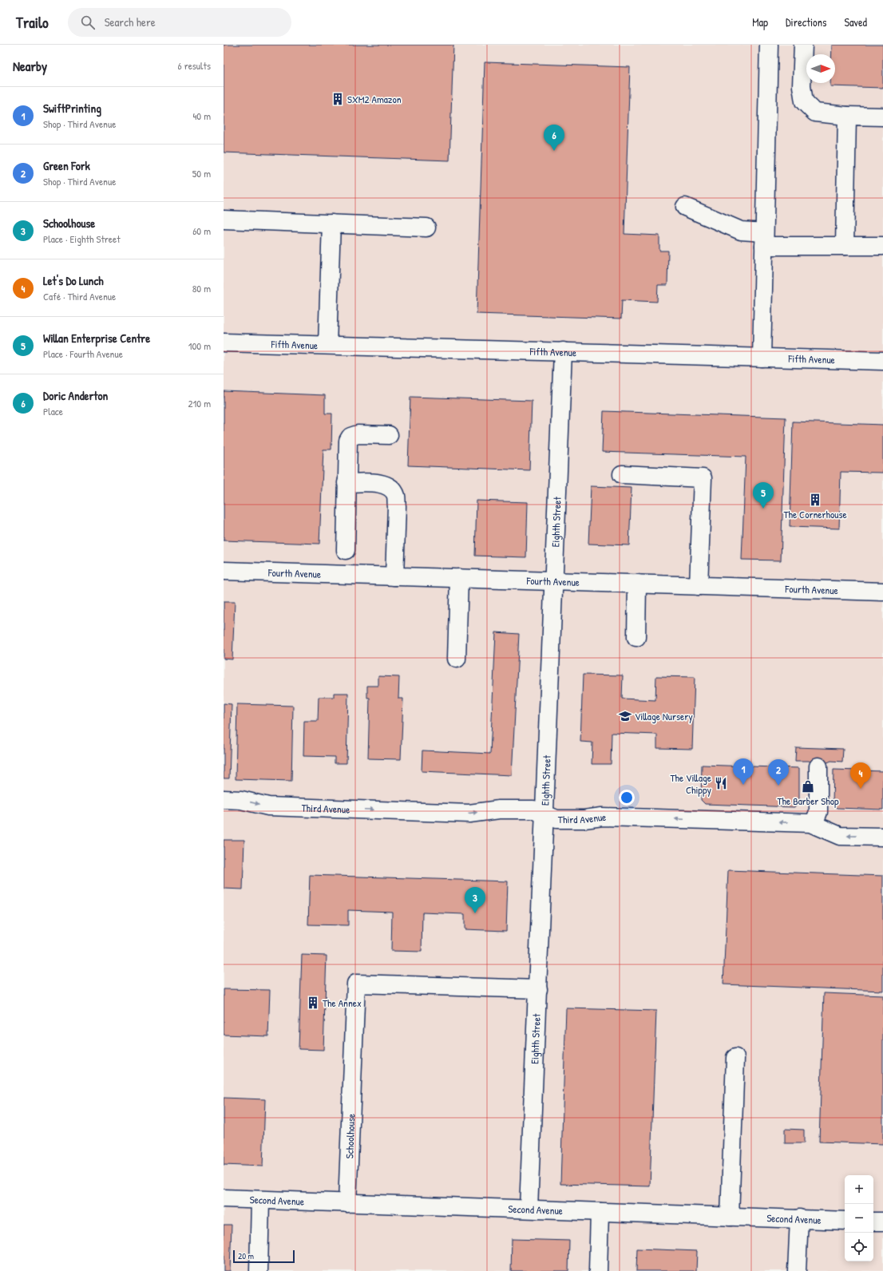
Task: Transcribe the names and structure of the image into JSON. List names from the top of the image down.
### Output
{
  "streets": {
    "street": [
      "Fifth Avenue",
      "Eighth Street",
      "Fourth Avenue",
      "Third Avenue",
      "Schoolhouse",
      "Second Avenue"
    ]
  },
  "crossings": [
    ["Fifth Avenue", "Eighth Street"],
    ["Eighth Street", "Fourth Avenue"],
    ["Eighth Street", "Third Avenue"],
    ["Eighth Street", "Schoolhouse"],
    ["Eighth Street", "Second Avenue"],
    ["Schoolhouse", "Second Avenue"]
  ],
  "places": {
    "building": ["SXM2 Amazon", "The Cornerhouse", "The Annex"],
    "school or university": ["Village Nursery"],
    "restaurant": ["The Village Chippy"],
    "shop": ["The Barber Shop"]
  },
  "scale_bar": "20 m",
  "north": "right",
  "page": {
    "header": "Trailo",
    "search": "Search here",
    "nav": ["Map", "Directions", "Saved"],
    "heading": ["Nearby", "6 results"],
    "list": [
      {
        "mark": "1",
        "name": "SwiftPrinting",
        "note": "Shop · Third Avenue",
        "value": "40 m"
      },
      {
        "mark": "2",
        "name": "Green Fork",
        "note": "Shop · Third Avenue",
        "value": "50 m"
      },
      {
        "mark": "3",
        "name": "Schoolhouse",
        "note": "Place · Eighth Street",
        "value": "60 m"
      },
      {
        "mark": "4",
        "name": "Let's Do Lunch",
        "note": "Café · Third Avenue",
        "value": "80 m"
      },
      {
        "mark": "5",
        "name": "Willan Enterprise Centre",
        "note": "Place · Fourth Avenue",
        "value": "100 m"
      },
      {
        "mark": "6",
        "name": "Doric Anderton",
        "note": "Place",
        "value": "210 m"
      }
    ],
    "pins": [
      "6",
      "5",
      "1",
      "2",
      "4",
      "3"
    ],
    "map_buttons": ["+", "−"],
    "scale": "20 m"
  }
}
